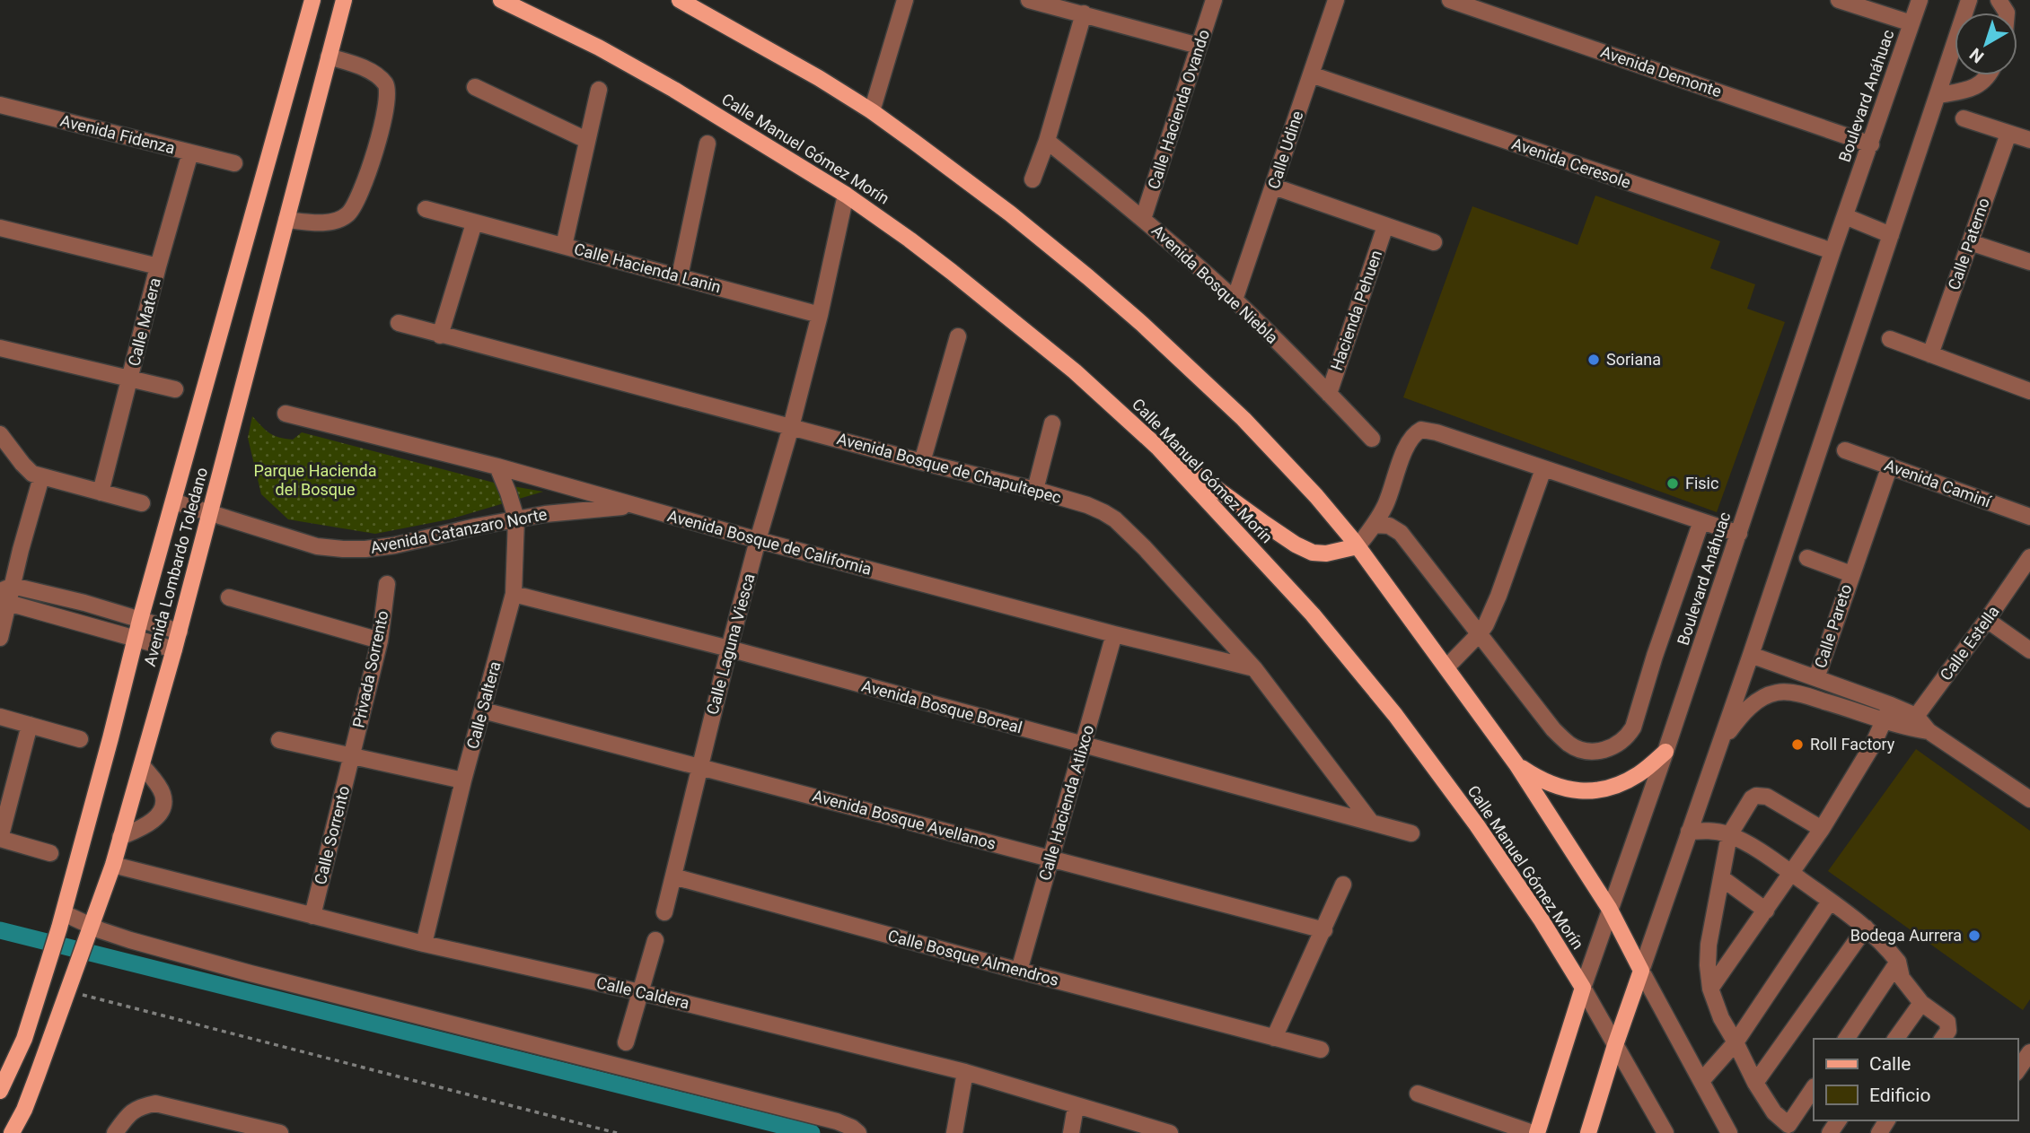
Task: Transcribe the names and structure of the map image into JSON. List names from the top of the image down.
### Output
{
  "streets": {
    "main road": ["Boulevard Anáhuac", "Calle Manuel Gómez Morín", "Avenida Lombardo Toledano"],
    "street": [
      "Avenida Demonte",
      "Calle Hacienda Ovando",
      "Avenida Fidenza",
      "Calle Udine",
      "Avenida Ceresole",
      "Calle Paterno",
      "Calle Hacienda Lanin",
      "Avenida Bosque Niebla",
      "Hacienda Pehuen",
      "Calle Matera",
      "Avenida Bosque de Chapultepec",
      "Avenida Caminí",
      "Avenida Catanzaro Norte",
      "Avenida Bosque de California",
      "Calle Pareto",
      "Calle Estella",
      "Calle Laguna Viesca",
      "Privada Sorrento",
      "Calle Saltera",
      "Avenida Bosque Boreal",
      "Calle Hacienda Atlixco",
      "Avenida Bosque Avellanos",
      "Calle Sorrento",
      "Calle Bosque Almendros",
      "Calle Caldera"
    ]
  },
  "crossings": [
    ["Avenida Demonte", "Boulevard Anáhuac"],
    ["Boulevard Anáhuac", "Calle Manuel Gómez Morín"],
    ["Boulevard Anáhuac", "Avenida Ceresole"],
    ["Calle Hacienda Ovando", "Avenida Bosque Niebla"],
    ["Avenida Fidenza", "Calle Matera"],
    ["Calle Manuel Gómez Morín", "Calle Laguna Viesca"],
    ["Calle Udine", "Avenida Ceresole"],
    ["Calle Udine", "Avenida Bosque Niebla"],
    ["Calle Hacienda Lanin", "Calle Laguna Viesca"],
    ["Avenida Bosque Niebla", "Hacienda Pehuen"],
    ["Avenida Bosque de Chapultepec", "Avenida Bosque de California"],
    ["Avenida Bosque de Chapultepec", "Calle Laguna Viesca"],
    ["Avenida Bosque de Chapultepec", "Avenida Bosque Boreal"],
    ["Avenida Caminí", "Calle Pareto"],
    ["Avenida Catanzaro Norte", "Avenida Bosque de California"],
    ["Avenida Catanzaro Norte", "Avenida Lombardo Toledano"],
    ["Avenida Catanzaro Norte", "Calle Saltera"],
    ["Avenida Bosque de California", "Calle Laguna Viesca"],
    ["Avenida Bosque de California", "Calle Saltera"],
    ["Avenida Bosque de California", "Calle Hacienda Atlixco"],
    ["Avenida Lombardo Toledano", "Calle Caldera"],
    ["Calle Laguna Viesca", "Avenida Bosque Boreal"],
    ["Calle Laguna Viesca", "Avenida Bosque Avellanos"],
    ["Calle Laguna Viesca", "Calle Bosque Almendros"],
    ["Privada Sorrento", "Calle Sorrento"],
    ["Calle Saltera", "Avenida Bosque Boreal"],
    ["Calle Saltera", "Avenida Bosque Avellanos"],
    ["Calle Saltera", "Calle Caldera"],
    ["Avenida Bosque Boreal", "Calle Hacienda Atlixco"],
    ["Calle Hacienda Atlixco", "Avenida Bosque Avellanos"],
    ["Calle Hacienda Atlixco", "Calle Bosque Almendros"],
    ["Calle Sorrento", "Calle Caldera"]
  ],
  "parks": ["Parque Hacienda del Bosque"],
  "places": [
    "Soriana",
    "Fisic",
    "Roll Factory",
    "Bodega Aurrera"
  ],
  "legend": ["Calle", "Edificio"],
  "north": "bottom left"
}
